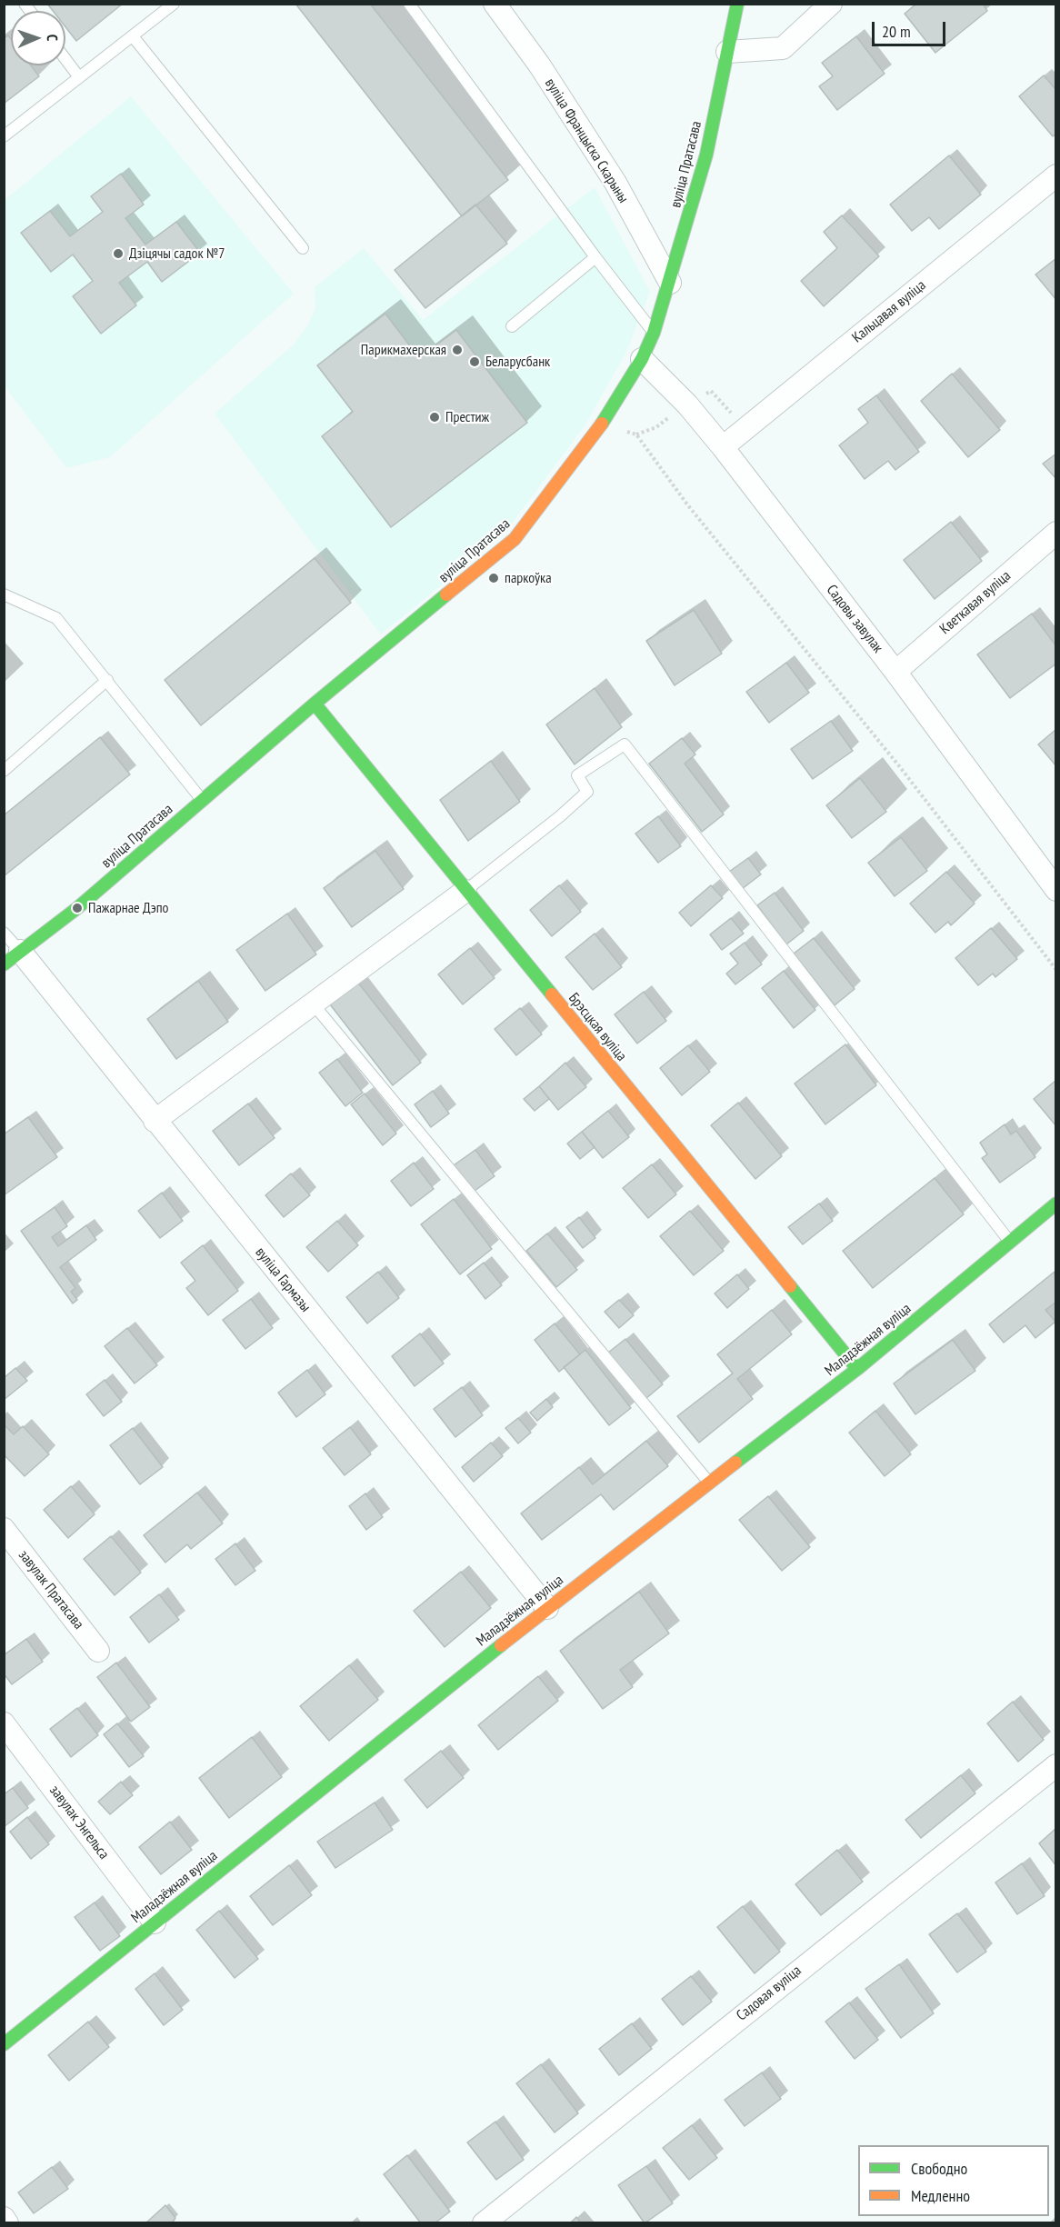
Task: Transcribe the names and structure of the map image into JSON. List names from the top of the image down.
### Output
{
  "streets": {
    "street": [
      "вуліца Францыска Скарыны",
      "вуліца Пратасава",
      "Кальцавая вуліца",
      "Кветкавая вуліца",
      "Садовы завулак",
      "Брэсцкая вуліца",
      "вуліца Гармазы",
      "Маладзёжная вуліца",
      "завулак Пратасава",
      "завулак Энгельса",
      "Садовая вуліца"
    ]
  },
  "crossings": [
    ["вуліца Францыска Скарыны", "вуліца Пратасава"],
    ["вуліца Пратасава", "Садовы завулак"],
    ["вуліца Пратасава", "Брэсцкая вуліца"],
    ["вуліца Пратасава", "вуліца Гармазы"],
    ["Кальцавая вуліца", "Садовы завулак"],
    ["Кветкавая вуліца", "Садовы завулак"],
    ["Брэсцкая вуліца", "Маладзёжная вуліца"],
    ["вуліца Гармазы", "Маладзёжная вуліца"],
    ["Маладзёжная вуліца", "завулак Энгельса"]
  ],
  "places": [
    "Дзіцячы садок №7",
    "Парикмахерская",
    "Беларусбанк",
    "Престиж",
    "паркоўка",
    "Пажарнае Дэпо"
  ],
  "legend": ["Свободно", "Медленно"],
  "scale_bar": "20 m",
  "north": "right"
}
